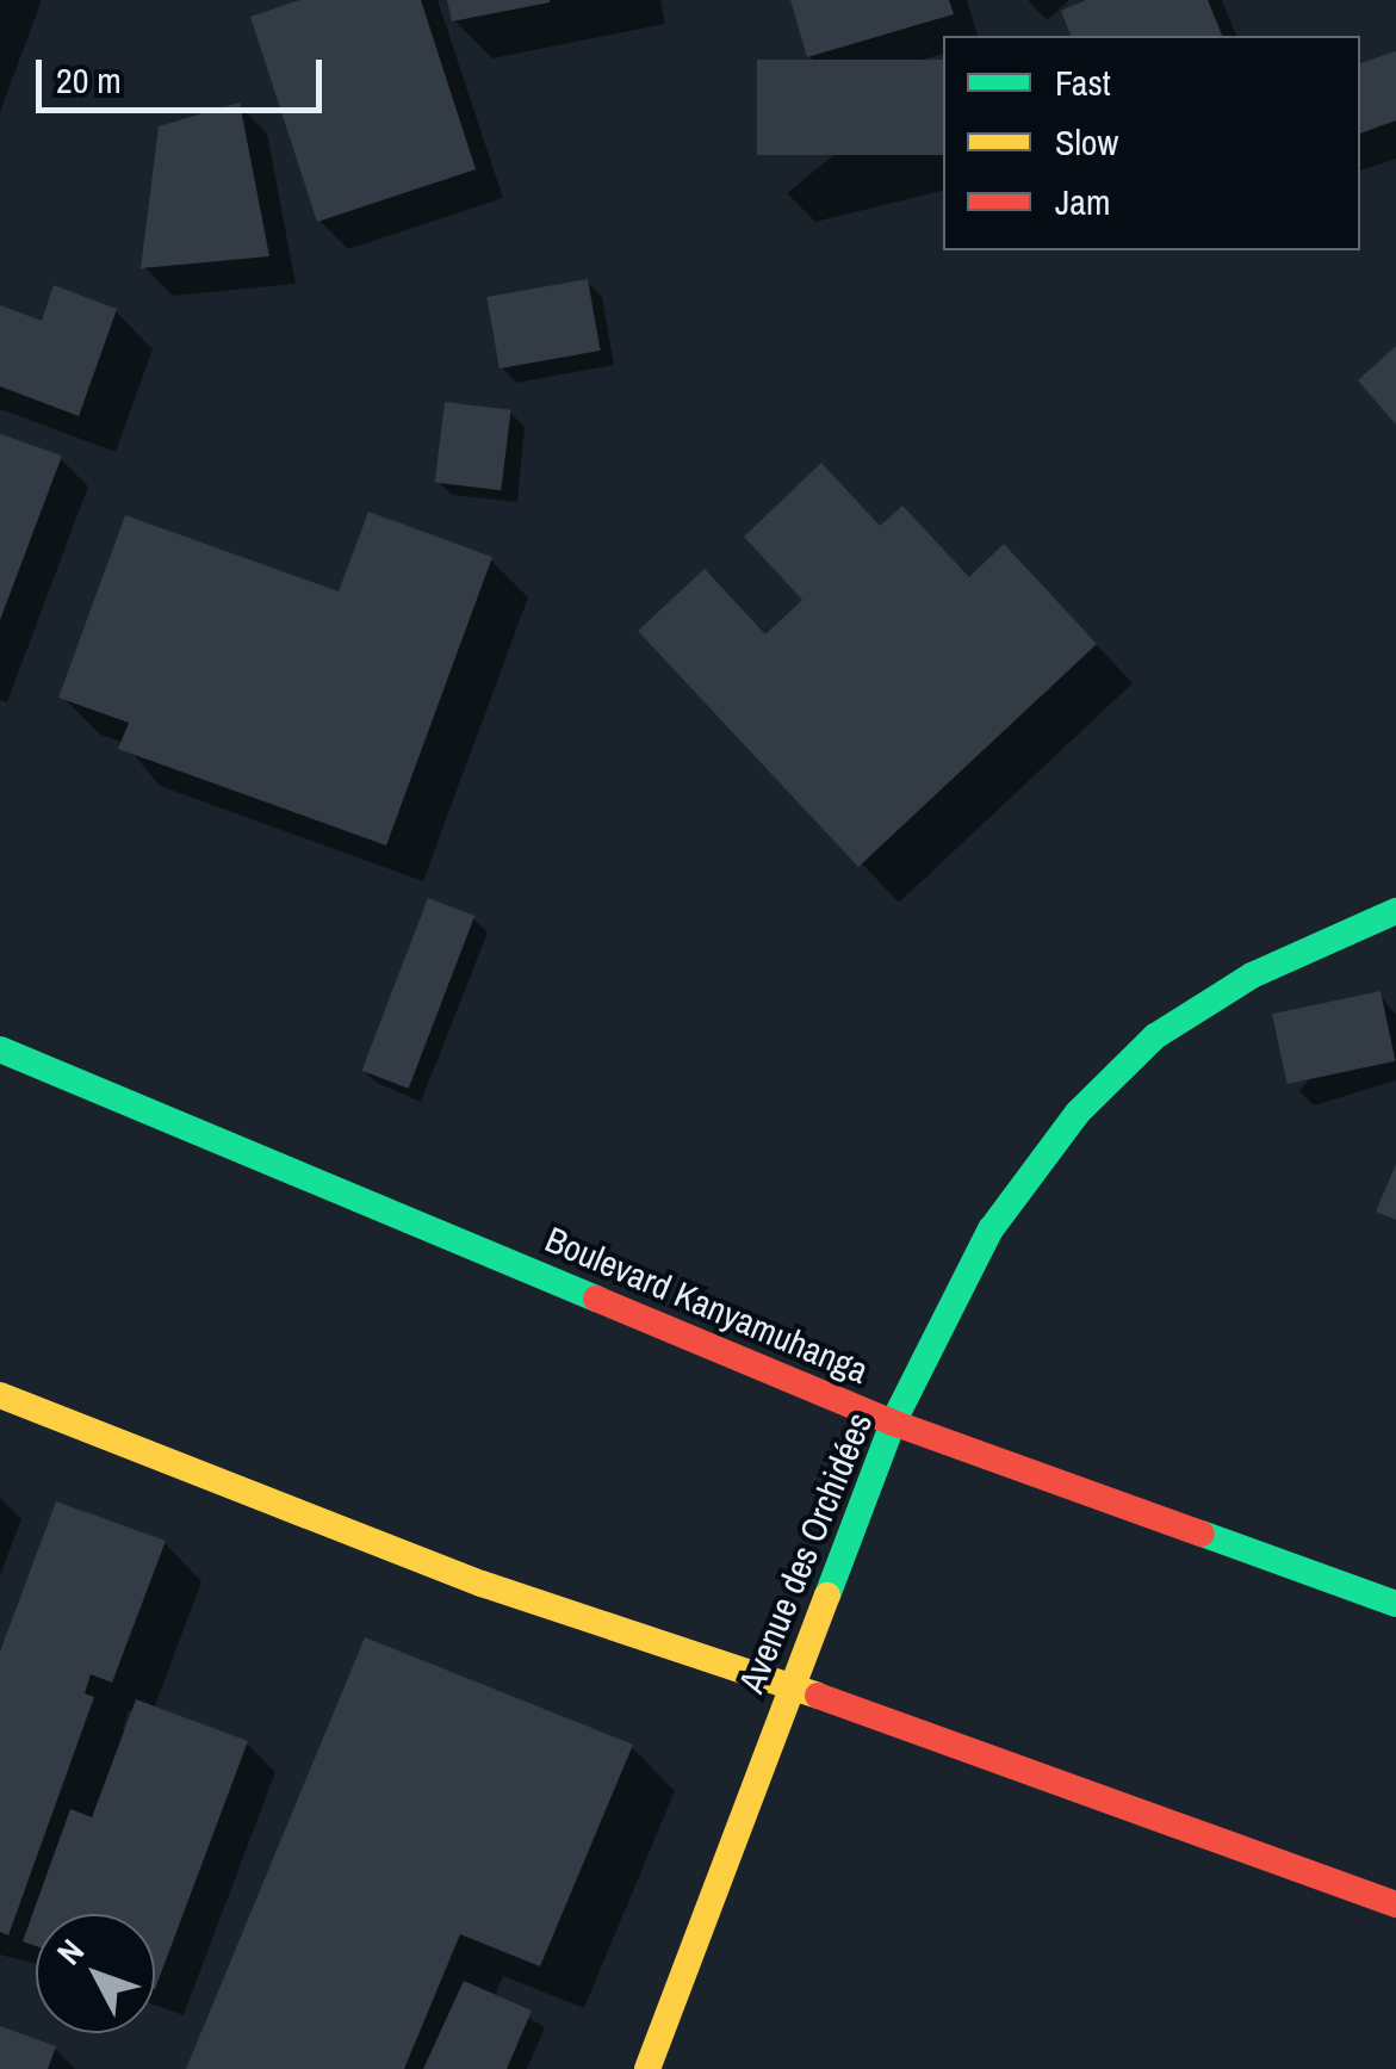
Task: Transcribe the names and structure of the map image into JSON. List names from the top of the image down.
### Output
{
  "streets": {
    "main road": ["Boulevard Kanyamuhanga", "Avenue des Orchidées"]
  },
  "crossings": [
    ["Boulevard Kanyamuhanga", "Avenue des Orchidées"]
  ],
  "legend": ["Fast", "Slow", "Jam"],
  "scale_bar": "20 m",
  "north": "top left"
}
